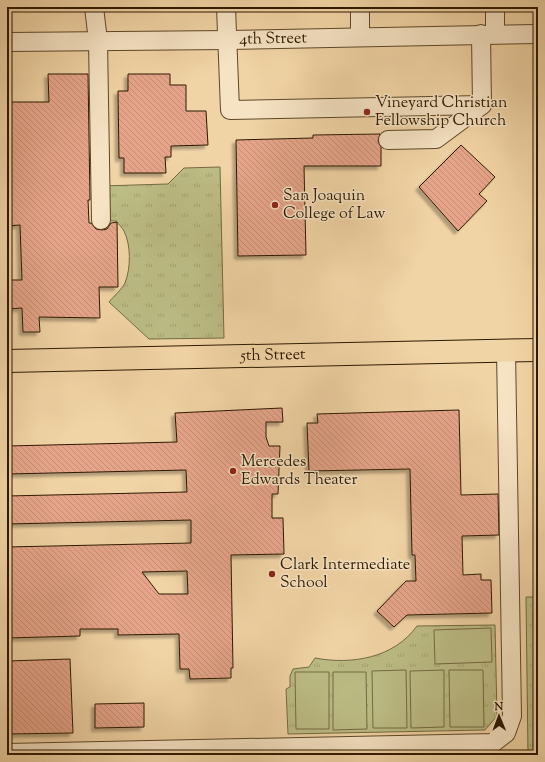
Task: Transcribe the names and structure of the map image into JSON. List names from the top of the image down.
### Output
{
  "streets": {
    "main road": ["5th Street"],
    "street": ["4th Street"]
  },
  "places": [
    "Vineyard Christian Fellowship Church",
    "San Joaquin College of Law",
    "Mercedes Edwards Theater",
    "Clark Intermediate School"
  ],
  "north": "top"
}
